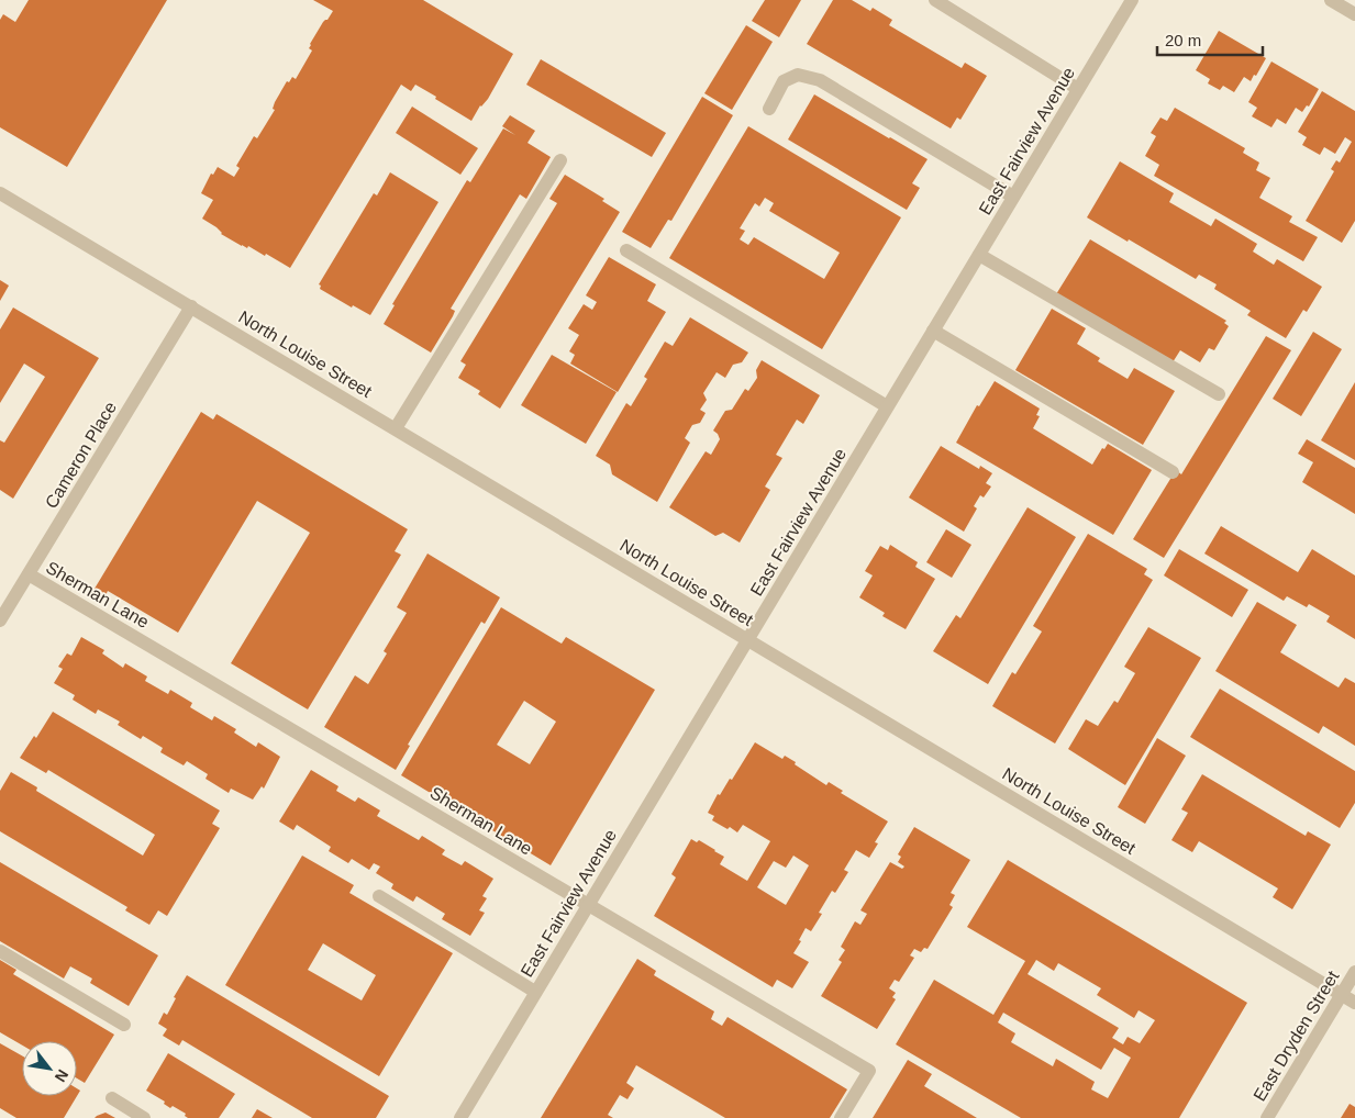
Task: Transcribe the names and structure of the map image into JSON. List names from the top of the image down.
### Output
{
  "streets": {
    "street": [
      "East Fairview Avenue",
      "North Louise Street",
      "Cameron Place",
      "Sherman Lane",
      "East Dryden Street"
    ]
  },
  "crossings": [
    ["East Fairview Avenue", "North Louise Street"],
    ["East Fairview Avenue", "Sherman Lane"],
    ["North Louise Street", "Cameron Place"],
    ["North Louise Street", "East Dryden Street"],
    ["Cameron Place", "Sherman Lane"]
  ],
  "scale_bar": "20 m",
  "north": "bottom right"
}
